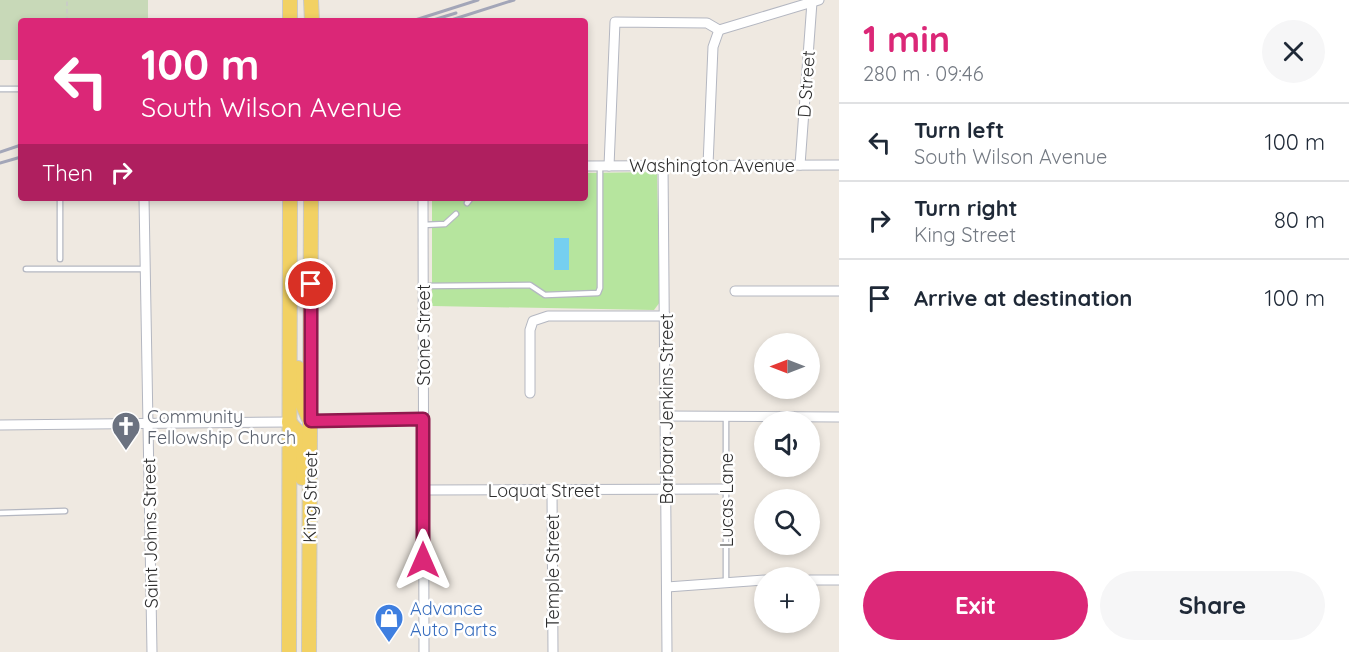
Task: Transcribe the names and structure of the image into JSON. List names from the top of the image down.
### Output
{
  "streets": {
    "main road": ["King Street"],
    "street": [
      "D Street",
      "Washington Avenue",
      "Stone Street",
      "Barbara Jenkins Street",
      "Loquat Street",
      "Saint Johns Street",
      "Temple Street"
    ],
    "lane": ["Lucas Lane"]
  },
  "crossings": [
    ["D Street", "Washington Avenue"],
    ["Washington Avenue", "Barbara Jenkins Street"],
    ["Stone Street", "Loquat Street"],
    ["Barbara Jenkins Street", "Loquat Street"],
    ["Loquat Street", "Lucas Lane"],
    ["Loquat Street", "Temple Street"]
  ],
  "places": {
    "church": ["Community Fellowship Church"],
    "shop": ["Advance Auto Parts"]
  },
  "north": "left",
  "page": {
    "heading": ["1 min", "280 m · 09:46"],
    "turn": ["100 m", "South Wilson Avenue"],
    "list": [
      {
        "name": "Turn left",
        "note": "South Wilson Avenue",
        "value": "100 m"
      },
      {
        "name": "Turn right",
        "note": "King Street",
        "value": "80 m"
      },
      {
        "name": "Arrive at destination",
        "value": "100 m"
      }
    ],
    "then": "Then",
    "map_buttons": "+",
    "buttons": ["Exit", "Share"]
  }
}
